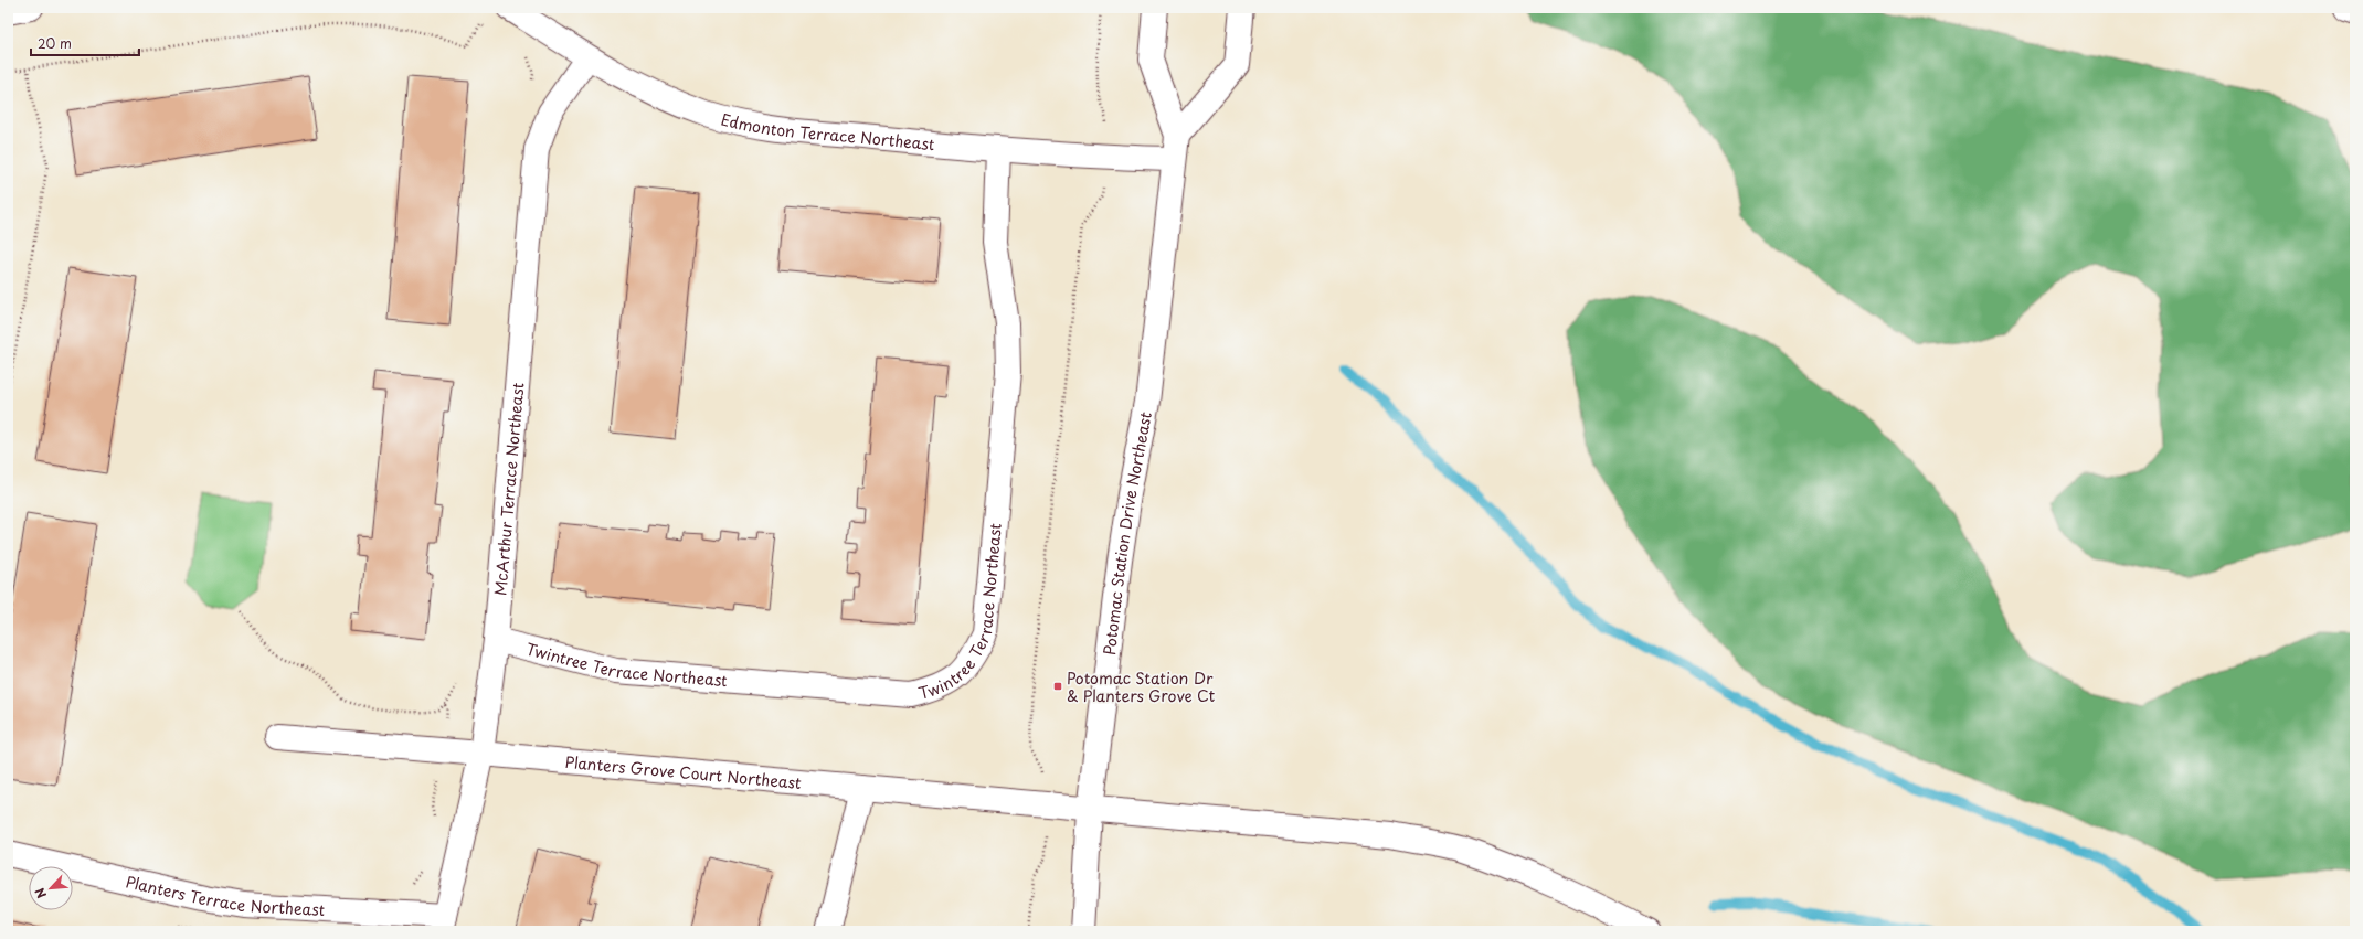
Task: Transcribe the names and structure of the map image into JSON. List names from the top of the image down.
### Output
{
  "streets": {
    "street": [
      "Edmonton Terrace Northeast",
      "McArthur Terrace Northeast",
      "Potomac Station Drive Northeast",
      "Twintree Terrace Northeast",
      "Planters Grove Court Northeast",
      "Planters Terrace Northeast"
    ]
  },
  "crossings": [
    ["Edmonton Terrace Northeast", "McArthur Terrace Northeast"],
    ["Edmonton Terrace Northeast", "Potomac Station Drive Northeast"],
    ["Edmonton Terrace Northeast", "Twintree Terrace Northeast"],
    ["McArthur Terrace Northeast", "Twintree Terrace Northeast"],
    ["McArthur Terrace Northeast", "Planters Grove Court Northeast"],
    ["McArthur Terrace Northeast", "Planters Terrace Northeast"],
    ["Potomac Station Drive Northeast", "Planters Grove Court Northeast"]
  ],
  "places": {
    "transit": ["Potomac Station Dr & Planters Grove Ct"]
  },
  "scale_bar": "20 m",
  "north": "bottom left"
}
